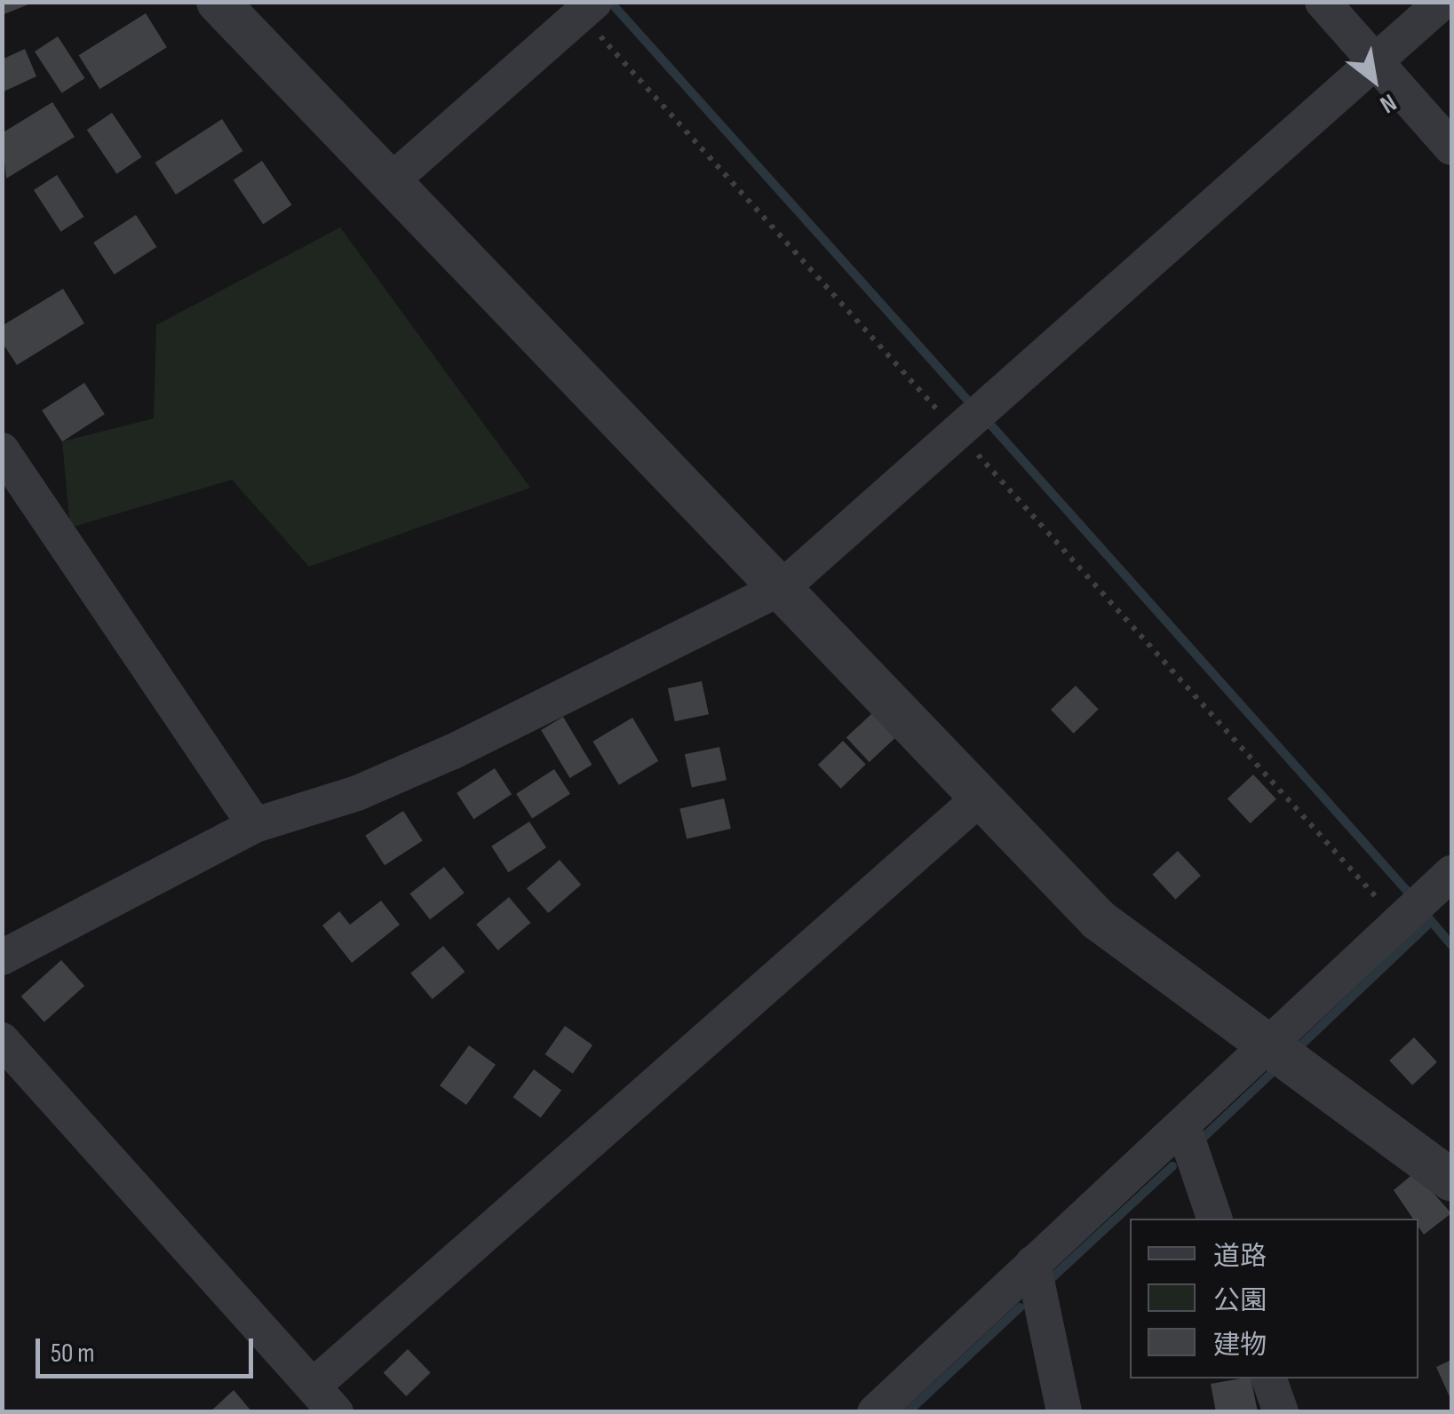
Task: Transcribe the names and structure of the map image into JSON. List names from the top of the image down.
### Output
{
  "legend": ["道路", "公園", "建物"],
  "scale_bar": "50 m",
  "north": "bottom right"
}
